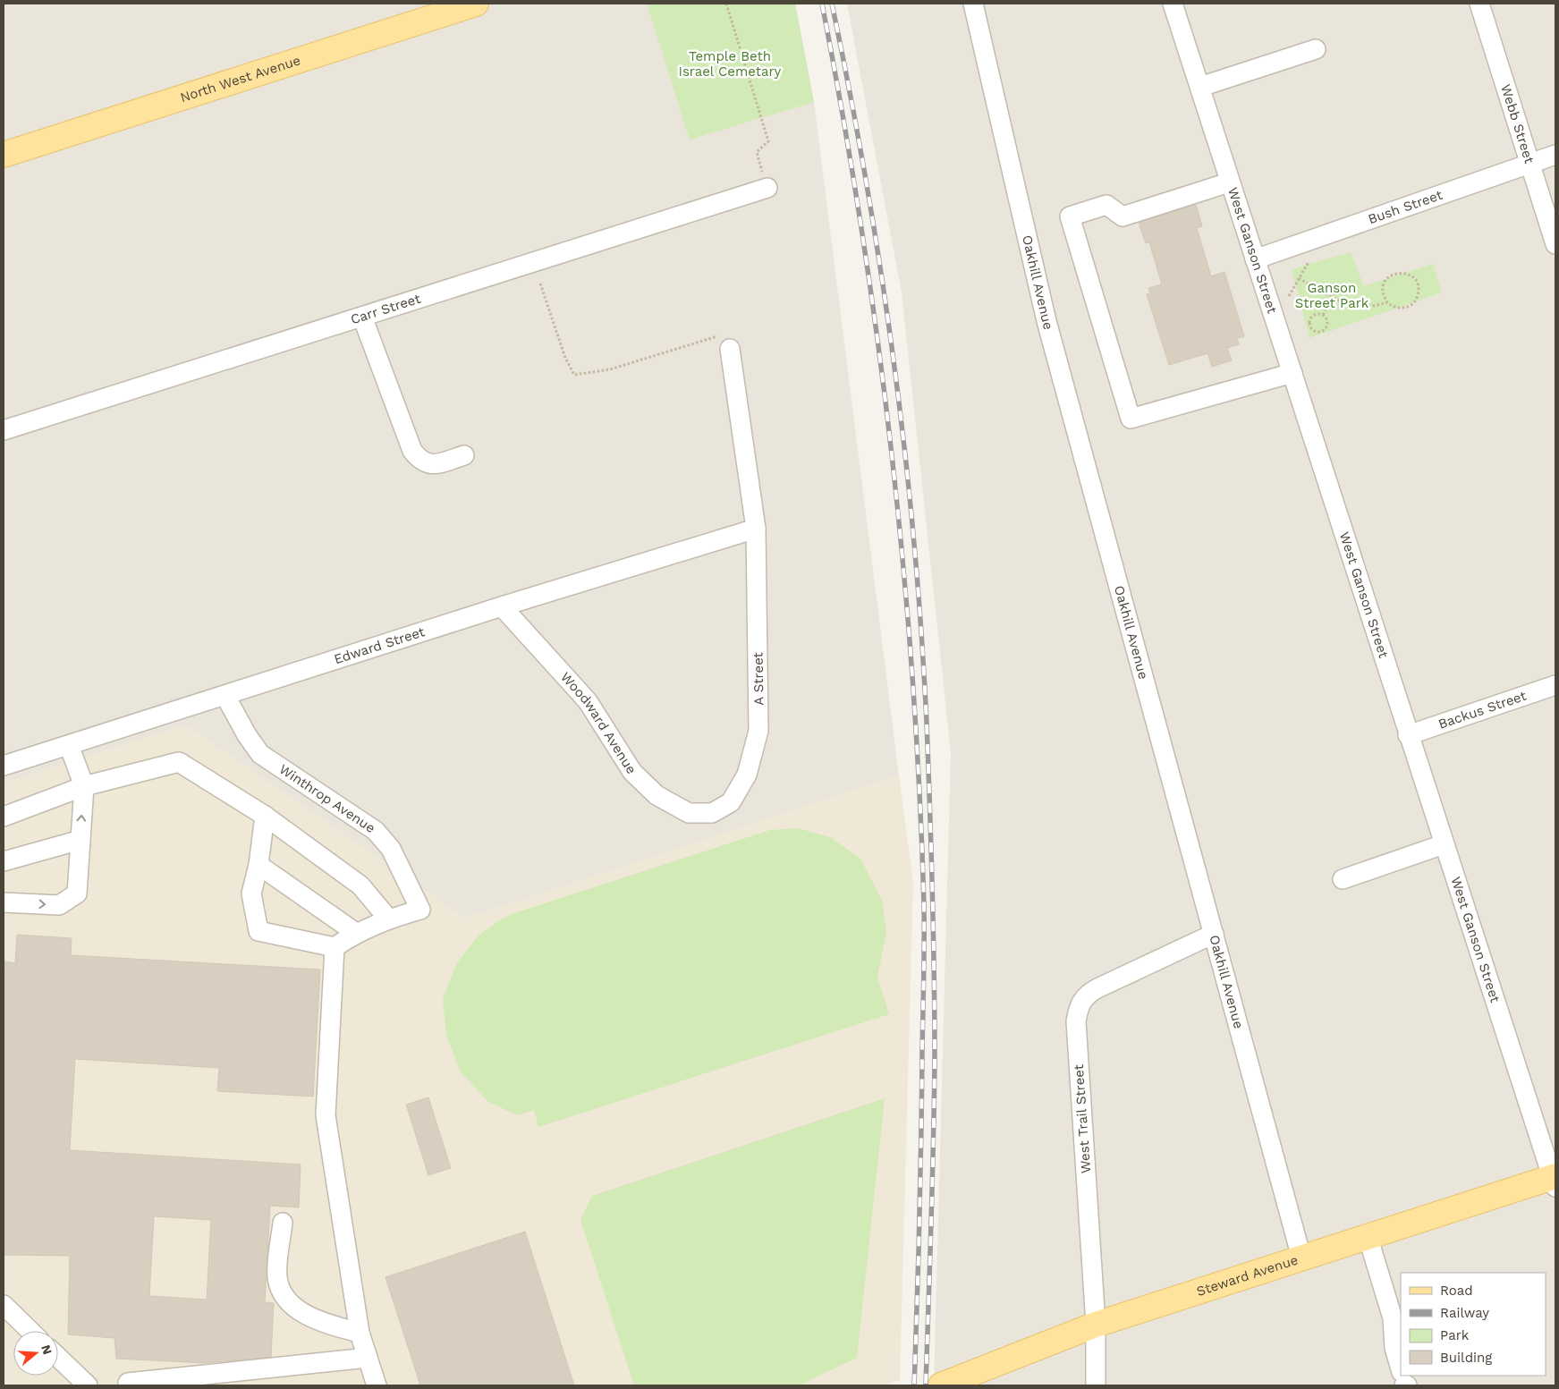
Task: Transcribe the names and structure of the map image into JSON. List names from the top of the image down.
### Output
{
  "streets": {
    "main road": ["North West Avenue", "Steward Avenue"],
    "street": [
      "Webb Street",
      "Bush Street",
      "West Ganson Street",
      "Oakhill Avenue",
      "Carr Street",
      "Edward Street",
      "A Street",
      "Backus Street",
      "Woodward Avenue",
      "Winthrop Avenue",
      "West Trail Street"
    ]
  },
  "crossings": [
    ["Webb Street", "Bush Street"],
    ["Bush Street", "West Ganson Street"],
    ["West Ganson Street", "Backus Street"],
    ["West Ganson Street", "Steward Avenue"],
    ["Oakhill Avenue", "West Trail Street"],
    ["Oakhill Avenue", "Steward Avenue"],
    ["Edward Street", "A Street"],
    ["Edward Street", "Woodward Avenue"],
    ["Edward Street", "Winthrop Avenue"],
    ["A Street", "Woodward Avenue"],
    ["West Trail Street", "Steward Avenue"]
  ],
  "parks": ["Temple Beth Israel Cemetary", "Ganson Street Park"],
  "legend": [
    "Road",
    "Railway",
    "Park",
    "Building"
  ],
  "north": "right"
}
